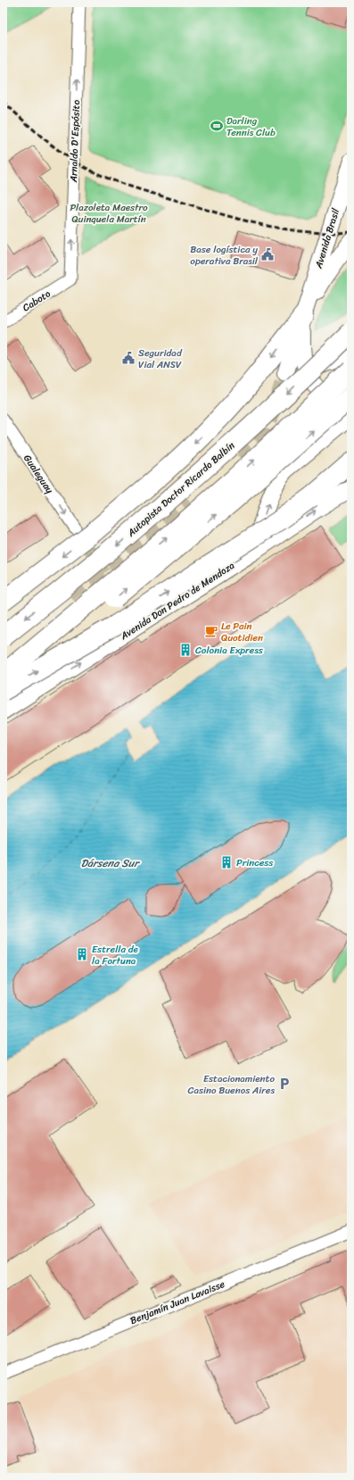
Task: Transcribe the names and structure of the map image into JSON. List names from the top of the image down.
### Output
{
  "streets": {
    "highway": ["Autopista Doctor Ricardo Balbín"],
    "main road": ["Avenida Brasil", "Avenida Don Pedro de Mendoza"],
    "street": [
      "Arnaldo D'Espósito",
      "Caboto",
      "Gualeguay",
      "Benjamín Juan Lavaisse"
    ]
  },
  "crossings": [
    ["Arnaldo D'Espósito", "Caboto"]
  ],
  "one_way": ["Arnaldo D'Espósito", "Gualeguay"],
  "water": ["Dársena Sur"],
  "parks": ["Plazoleta Maestro Quinquela Martín"],
  "places": {
    "sports": ["Darling Tennis Club"],
    "public building": ["Base logística y operativa Brasil", "Seguridad Vial ANSV"],
    "cafe": ["Le Pain Quotidien"],
    "building": ["Colonia Express", "Princess", "Estrella de la Fortuna"],
    "parking": ["Estacionamiento Casino Buenos Aires"]
  }
}
